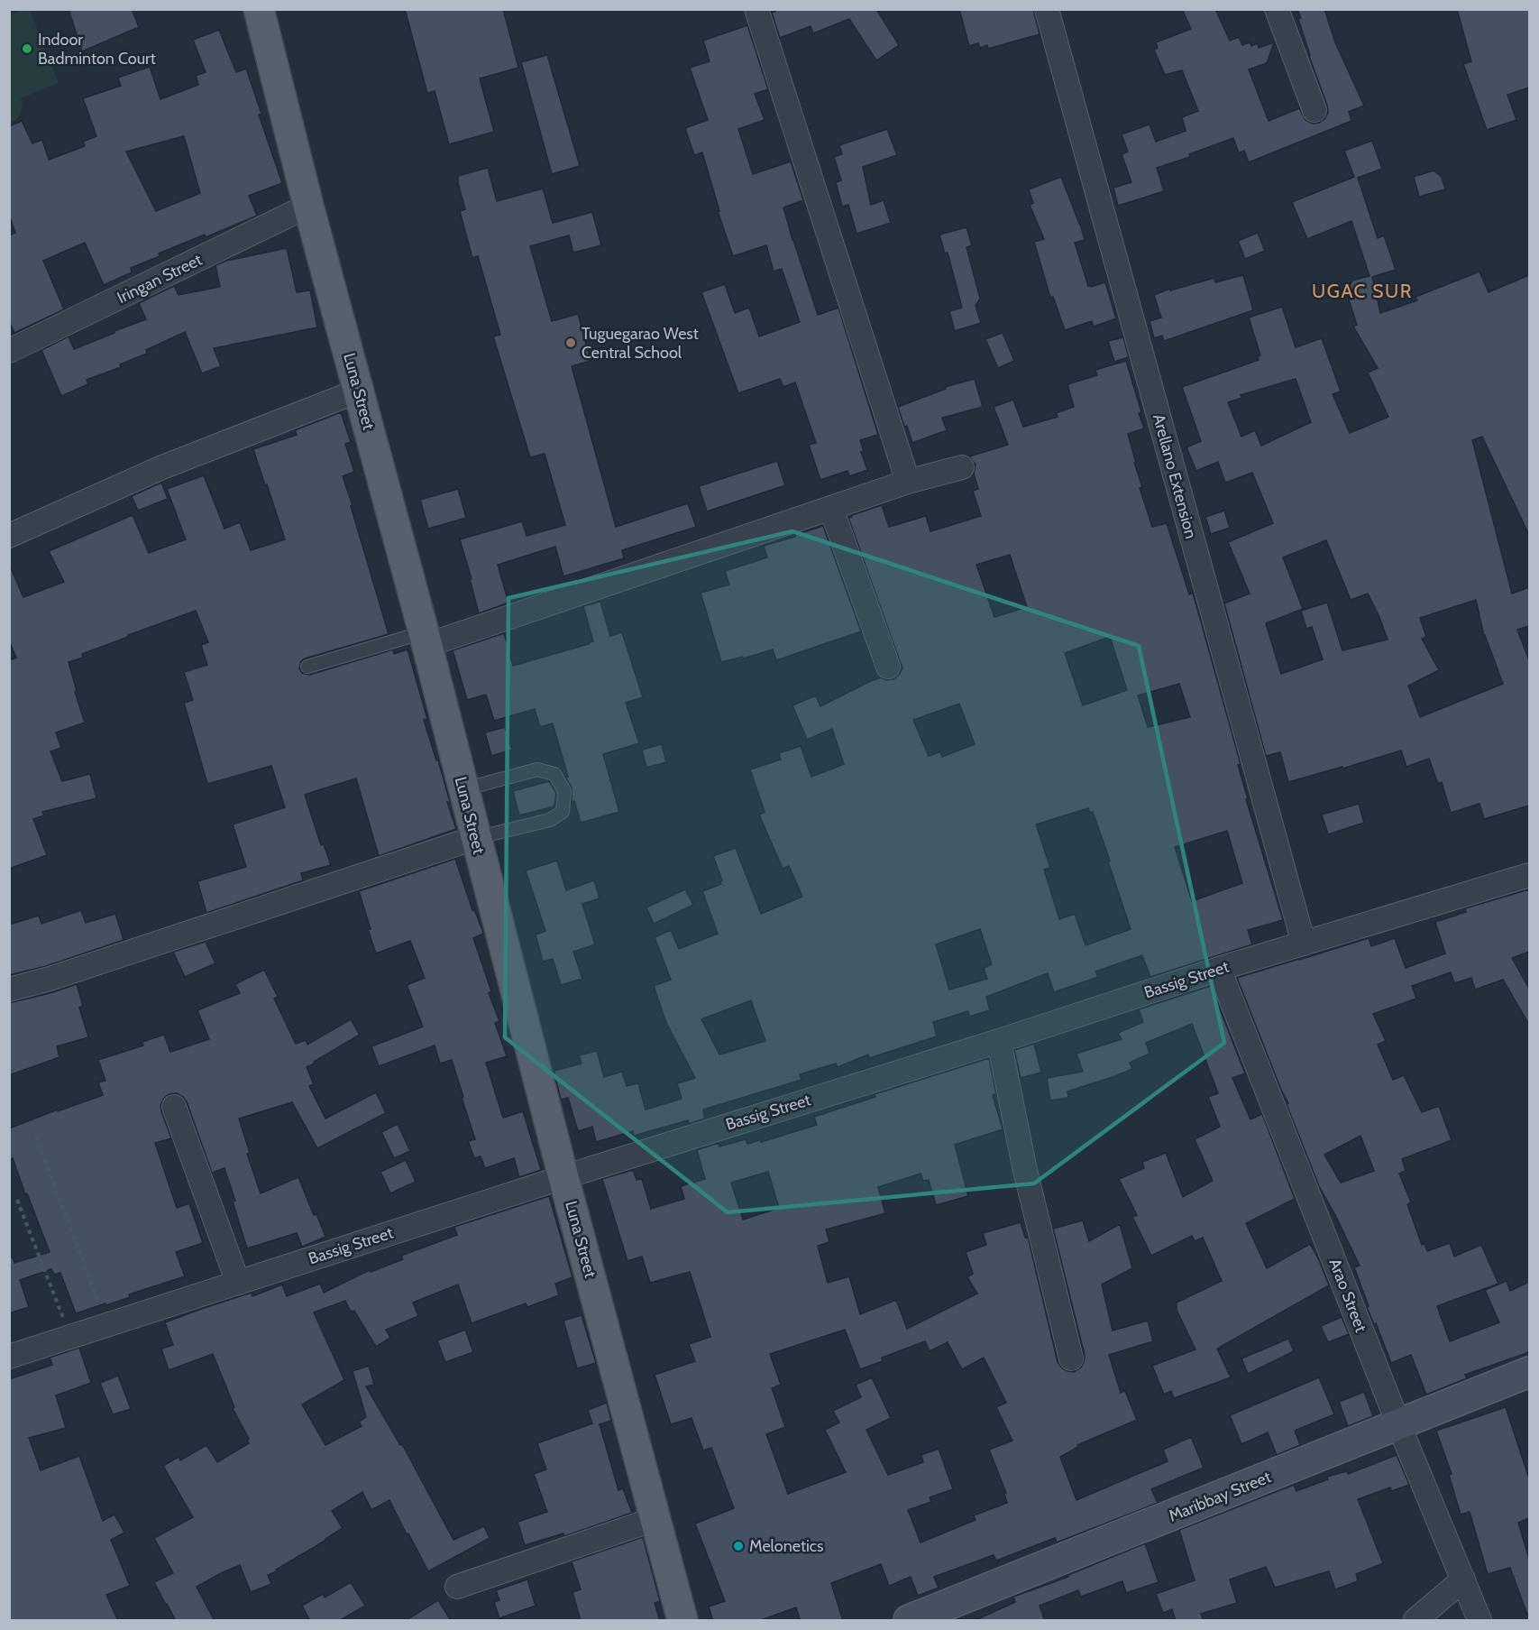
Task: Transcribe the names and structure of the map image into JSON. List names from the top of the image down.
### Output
{
  "streets": {
    "main road": ["Luna Street"],
    "street": [
      "Iringan Street",
      "Arellano Extension",
      "Bassig Street",
      "Arao Street",
      "Maribbay Street"
    ]
  },
  "crossings": [
    ["Iringan Street", "Luna Street"],
    ["Luna Street", "Bassig Street"],
    ["Arellano Extension", "Bassig Street"],
    ["Bassig Street", "Arao Street"],
    ["Arao Street", "Maribbay Street"]
  ],
  "districts": ["UGAC SUR"],
  "places": ["Indoor Badminton Court", "Tuguegarao West Central School", "Melonetics"]
}
